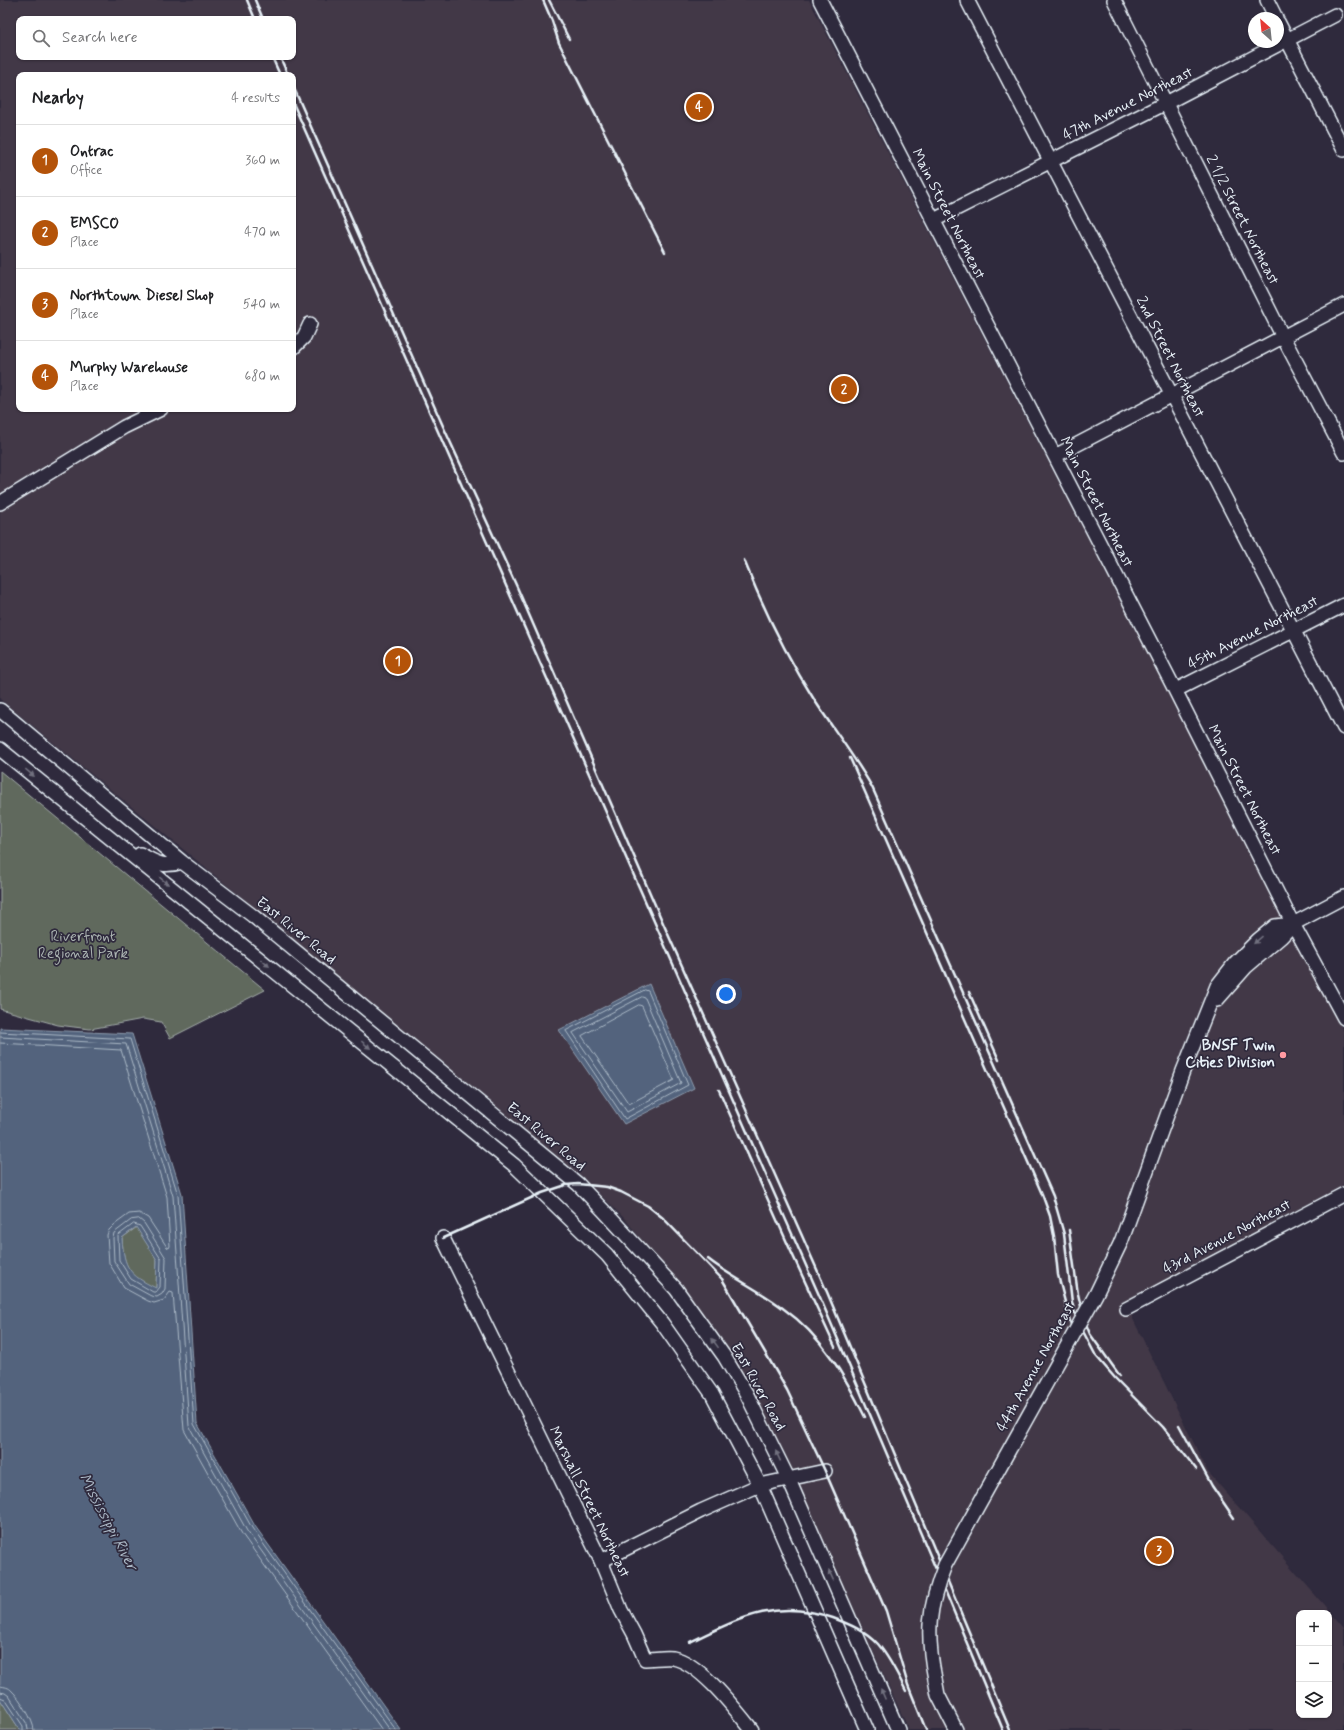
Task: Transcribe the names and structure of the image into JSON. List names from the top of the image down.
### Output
{
  "streets": {
    "street": [
      "47th Avenue Northeast",
      "Main Street Northeast",
      "2 1/2 Street Northeast",
      "2nd Street Northeast",
      "45th Avenue Northeast",
      "East River Road",
      "43rd Avenue Northeast",
      "44th Avenue Northeast",
      "Marshall Street Northeast"
    ]
  },
  "crossings": [
    ["47th Avenue Northeast", "Main Street Northeast"],
    ["47th Avenue Northeast", "2 1/2 Street Northeast"],
    ["47th Avenue Northeast", "2nd Street Northeast"],
    ["Main Street Northeast", "45th Avenue Northeast"],
    ["Main Street Northeast", "44th Avenue Northeast"],
    ["2nd Street Northeast", "45th Avenue Northeast"]
  ],
  "water": ["Mississippi River"],
  "parks": ["Riverfront Regional Park"],
  "places": ["BNSF Twin Cities Division"],
  "north": "top left",
  "page": {
    "search": "Search here",
    "heading": ["Nearby", "4 results"],
    "pins": [
      "4",
      "2",
      "1",
      "3"
    ],
    "list": [
      {
        "mark": "1",
        "name": "Ontrac",
        "note": "Office",
        "value": "360 m"
      },
      {
        "mark": "2",
        "name": "EMSCO",
        "note": "Place",
        "value": "470 m"
      },
      {
        "mark": "3",
        "name": "Northtown Diesel Shop",
        "note": "Place",
        "value": "540 m"
      },
      {
        "mark": "4",
        "name": "Murphy Warehouse",
        "note": "Place",
        "value": "680 m"
      }
    ],
    "map_buttons": ["+", "−"]
  }
}
